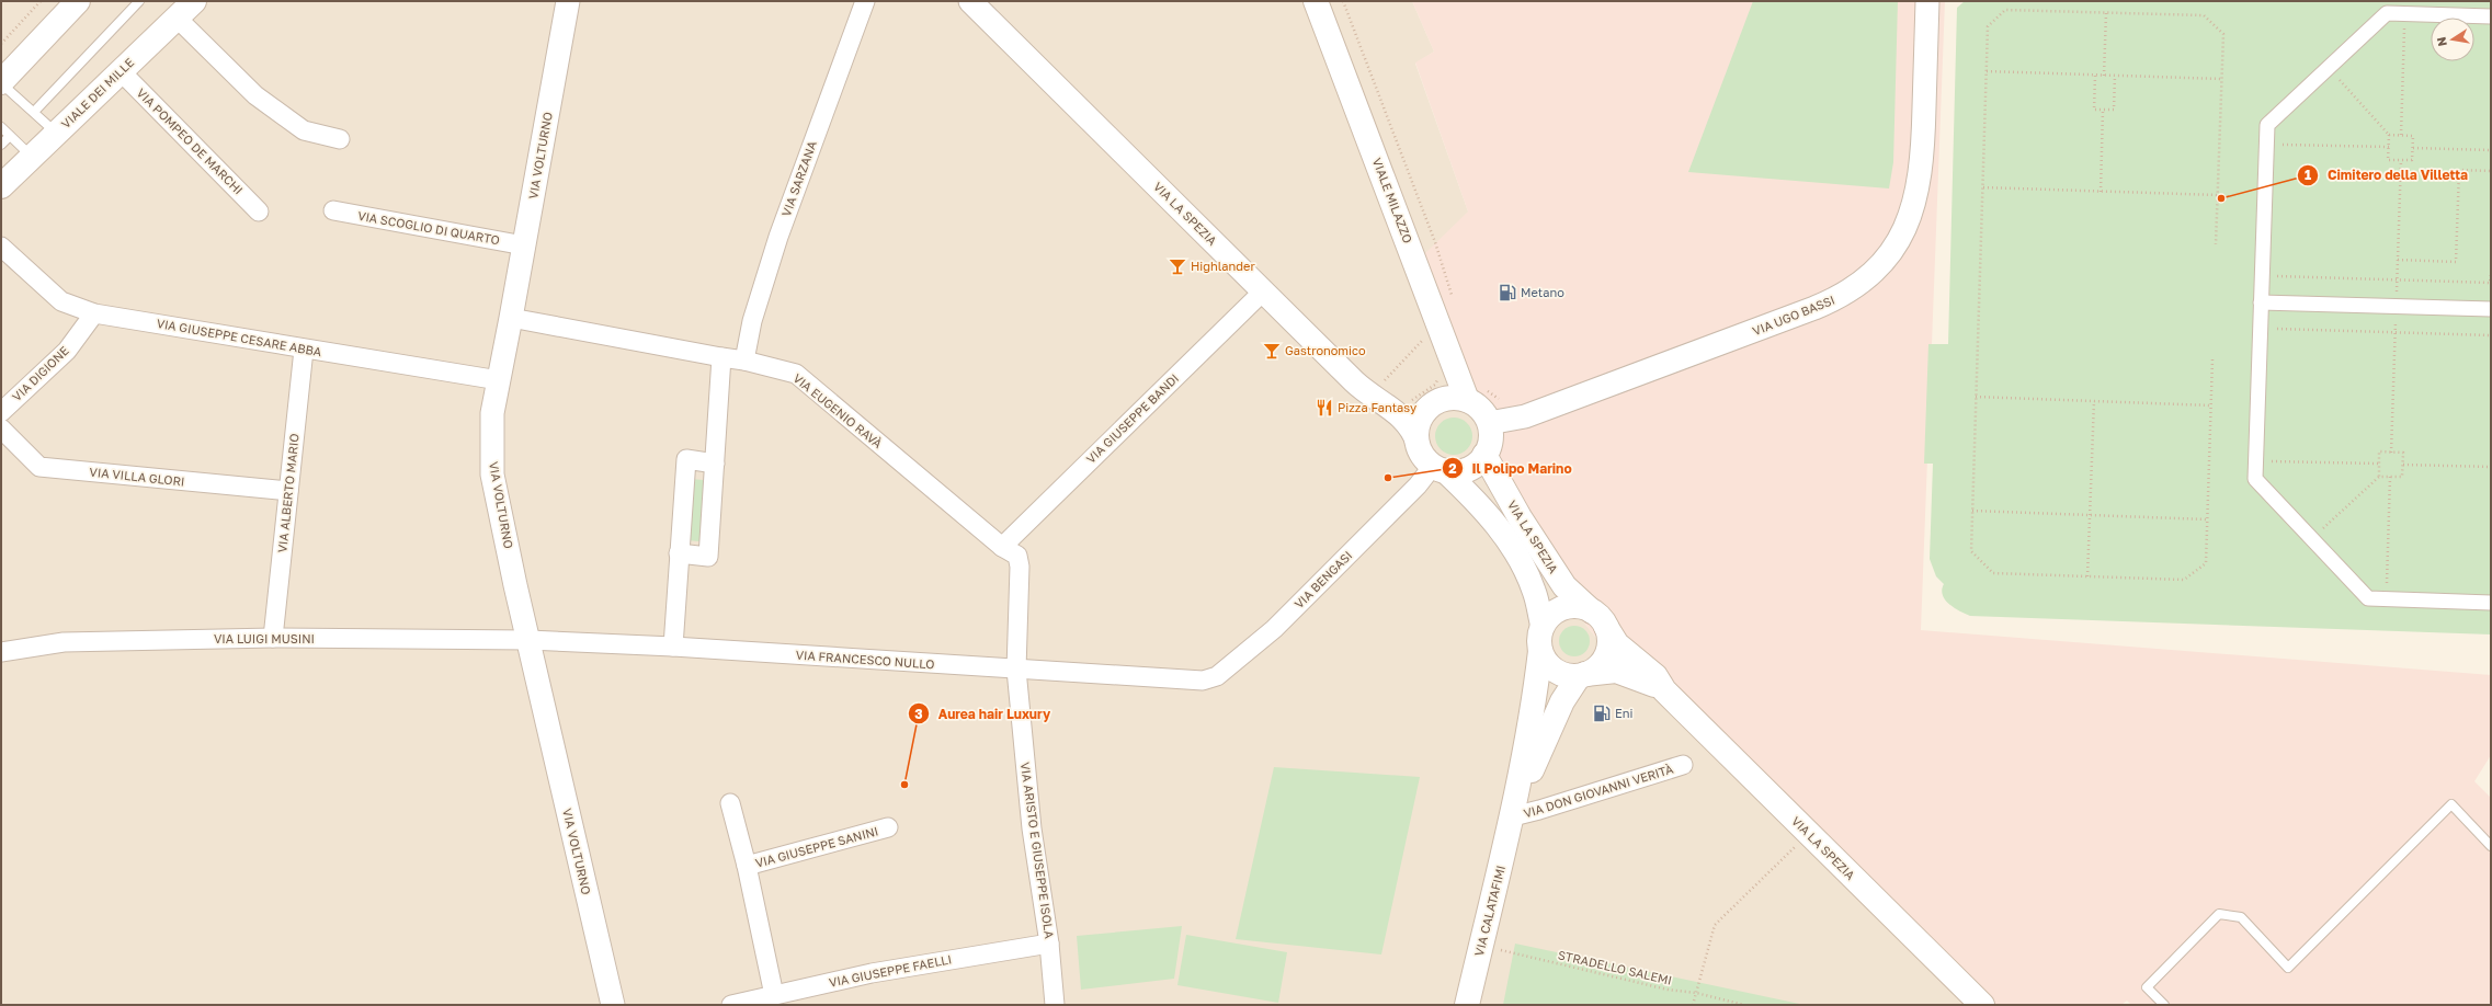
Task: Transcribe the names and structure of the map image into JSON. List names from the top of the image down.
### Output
{
  "streets": {
    "main road": [
      "VIALE DEI MILLE",
      "VIALE MILAZZO",
      "VIA LA SPEZIA",
      "VIA CALATAFIMI"
    ],
    "street": [
      "VIA POMPEO DE MARCHI",
      "VIA VOLTURNO",
      "VIA SARZANA",
      "VIA SCOGLIO DI QUARTO",
      "VIA UGO BASSI",
      "VIA GIUSEPPE CESARE ABBA",
      "VIA DIGIONE",
      "VIA EUGENIO RAVÀ",
      "VIA GIUSEPPE BANDI",
      "VIA VILLA GLORI",
      "VIA ALBERTO MARIO",
      "VIA BENGASI",
      "VIA LUIGI MUSINI",
      "VIA FRANCESCO NULLO",
      "VIA DON GIOVANNI VERITÀ",
      "VIA GIUSEPPE SANINI",
      "VIA ARISTO E GIUSEPPE ISOLA",
      "VIA GIUSEPPE FAELLI"
    ],
    "path": ["STRADELLO SALEMI"]
  },
  "crossings": [
    ["VIALE DEI MILLE", "VIA POMPEO DE MARCHI"],
    ["VIA VOLTURNO", "VIA SCOGLIO DI QUARTO"],
    ["VIA VOLTURNO", "VIA GIUSEPPE CESARE ABBA"],
    ["VIA VOLTURNO", "VIA EUGENIO RAVÀ"],
    ["VIA VOLTURNO", "VIA LUIGI MUSINI"],
    ["VIA VOLTURNO", "VIA FRANCESCO NULLO"],
    ["VIA SARZANA", "VIA EUGENIO RAVÀ"],
    ["VIALE MILAZZO", "VIA LA SPEZIA"],
    ["VIALE MILAZZO", "VIA UGO BASSI"],
    ["VIALE MILAZZO", "VIA BENGASI"],
    ["VIA LA SPEZIA", "VIA UGO BASSI"],
    ["VIA LA SPEZIA", "VIA GIUSEPPE BANDI"],
    ["VIA LA SPEZIA", "VIA BENGASI"],
    ["VIA LA SPEZIA", "VIA CALATAFIMI"],
    ["VIA UGO BASSI", "VIA BENGASI"],
    ["VIA GIUSEPPE CESARE ABBA", "VIA DIGIONE"],
    ["VIA GIUSEPPE CESARE ABBA", "VIA ALBERTO MARIO"],
    ["VIA EUGENIO RAVÀ", "VIA GIUSEPPE BANDI"],
    ["VIA EUGENIO RAVÀ", "VIA FRANCESCO NULLO"],
    ["VIA EUGENIO RAVÀ", "VIA ARISTO E GIUSEPPE ISOLA"],
    ["VIA VILLA GLORI", "VIA ALBERTO MARIO"],
    ["VIA ALBERTO MARIO", "VIA LUIGI MUSINI"],
    ["VIA BENGASI", "VIA FRANCESCO NULLO"],
    ["VIA LUIGI MUSINI", "VIA FRANCESCO NULLO"],
    ["VIA FRANCESCO NULLO", "VIA ARISTO E GIUSEPPE ISOLA"],
    ["VIA DON GIOVANNI VERITÀ", "VIA CALATAFIMI"],
    ["VIA GIUSEPPE SANINI", "VIA GIUSEPPE FAELLI"],
    ["VIA ARISTO E GIUSEPPE ISOLA", "VIA GIUSEPPE FAELLI"],
    ["VIA CALATAFIMI", "STRADELLO SALEMI"]
  ],
  "places": {
    "other": ["Cimitero della Villetta", "Il Polipo Marino", "Aurea hair Luxury"],
    "bar": ["Highlander", "Gastronomico"],
    "fuel station": ["Metano", "Eni"],
    "restaurant": ["Pizza Fantasy"]
  },
  "north": "left"
}
